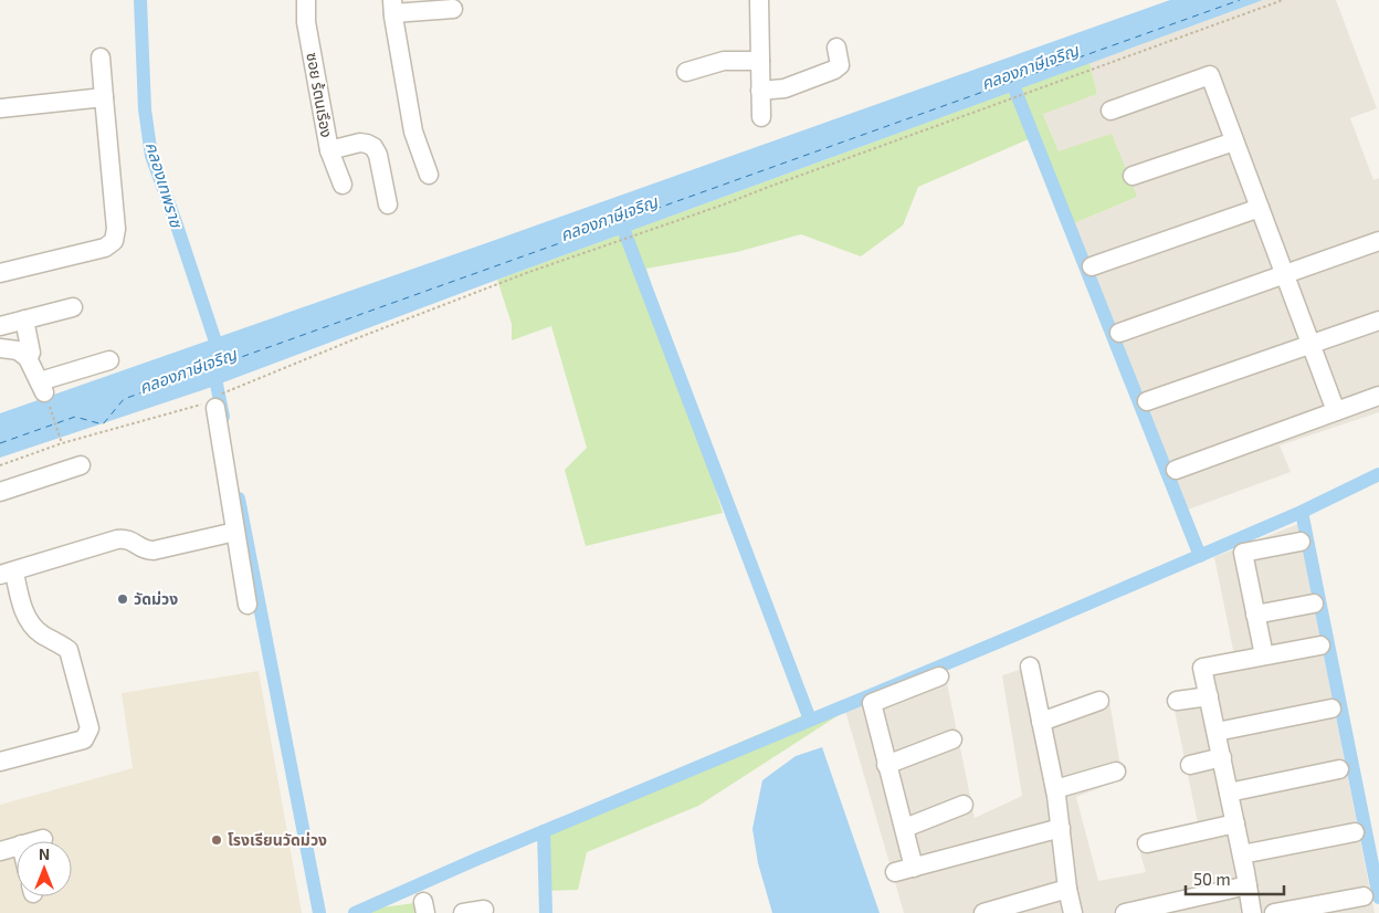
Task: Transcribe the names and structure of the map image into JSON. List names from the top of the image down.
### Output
{
  "streets": {
    "street": ["ซอย ร้ตนเรึอง"]
  },
  "water": ["คลองภาษีเจริญ", "คลองเทพราช"],
  "places": ["วัดม่วง", "โรงเรียนวัดม่วง"],
  "scale_bar": "50 m",
  "north": "top"
}
